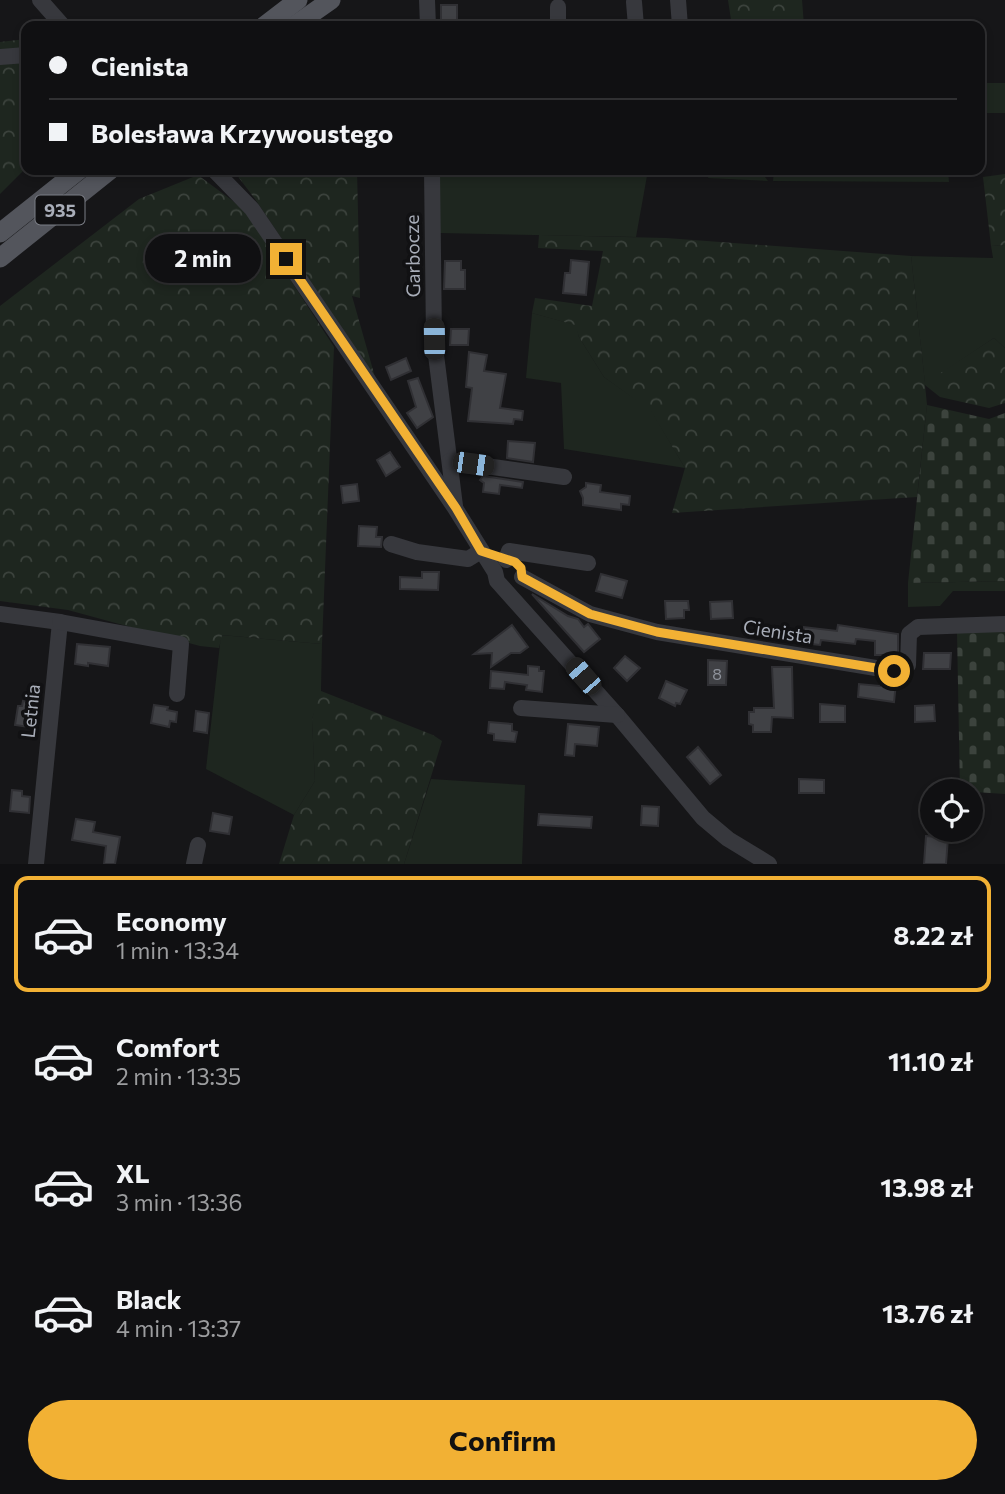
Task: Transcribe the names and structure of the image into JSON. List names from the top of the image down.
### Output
{
  "streets": {
    "main road": ["935"],
    "street": ["Garbocze", "Cienista", "Letnia"]
  },
  "house_numbers": ["8"],
  "page": {
    "banner": ["Cienista", "Bolesława Krzywoustego"],
    "bubble": "2 min",
    "list": [
      {
        "name": "Economy",
        "note": "1 min · 13:34",
        "value": "8.22 zł"
      },
      {
        "name": "Comfort",
        "note": "2 min · 13:35",
        "value": "11.10 zł"
      },
      {
        "name": "XL",
        "note": "3 min · 13:36",
        "value": "13.98 zł"
      },
      {
        "name": "Black",
        "note": "4 min · 13:37",
        "value": "13.76 zł"
      }
    ],
    "buttons": "Confirm"
  }
}
